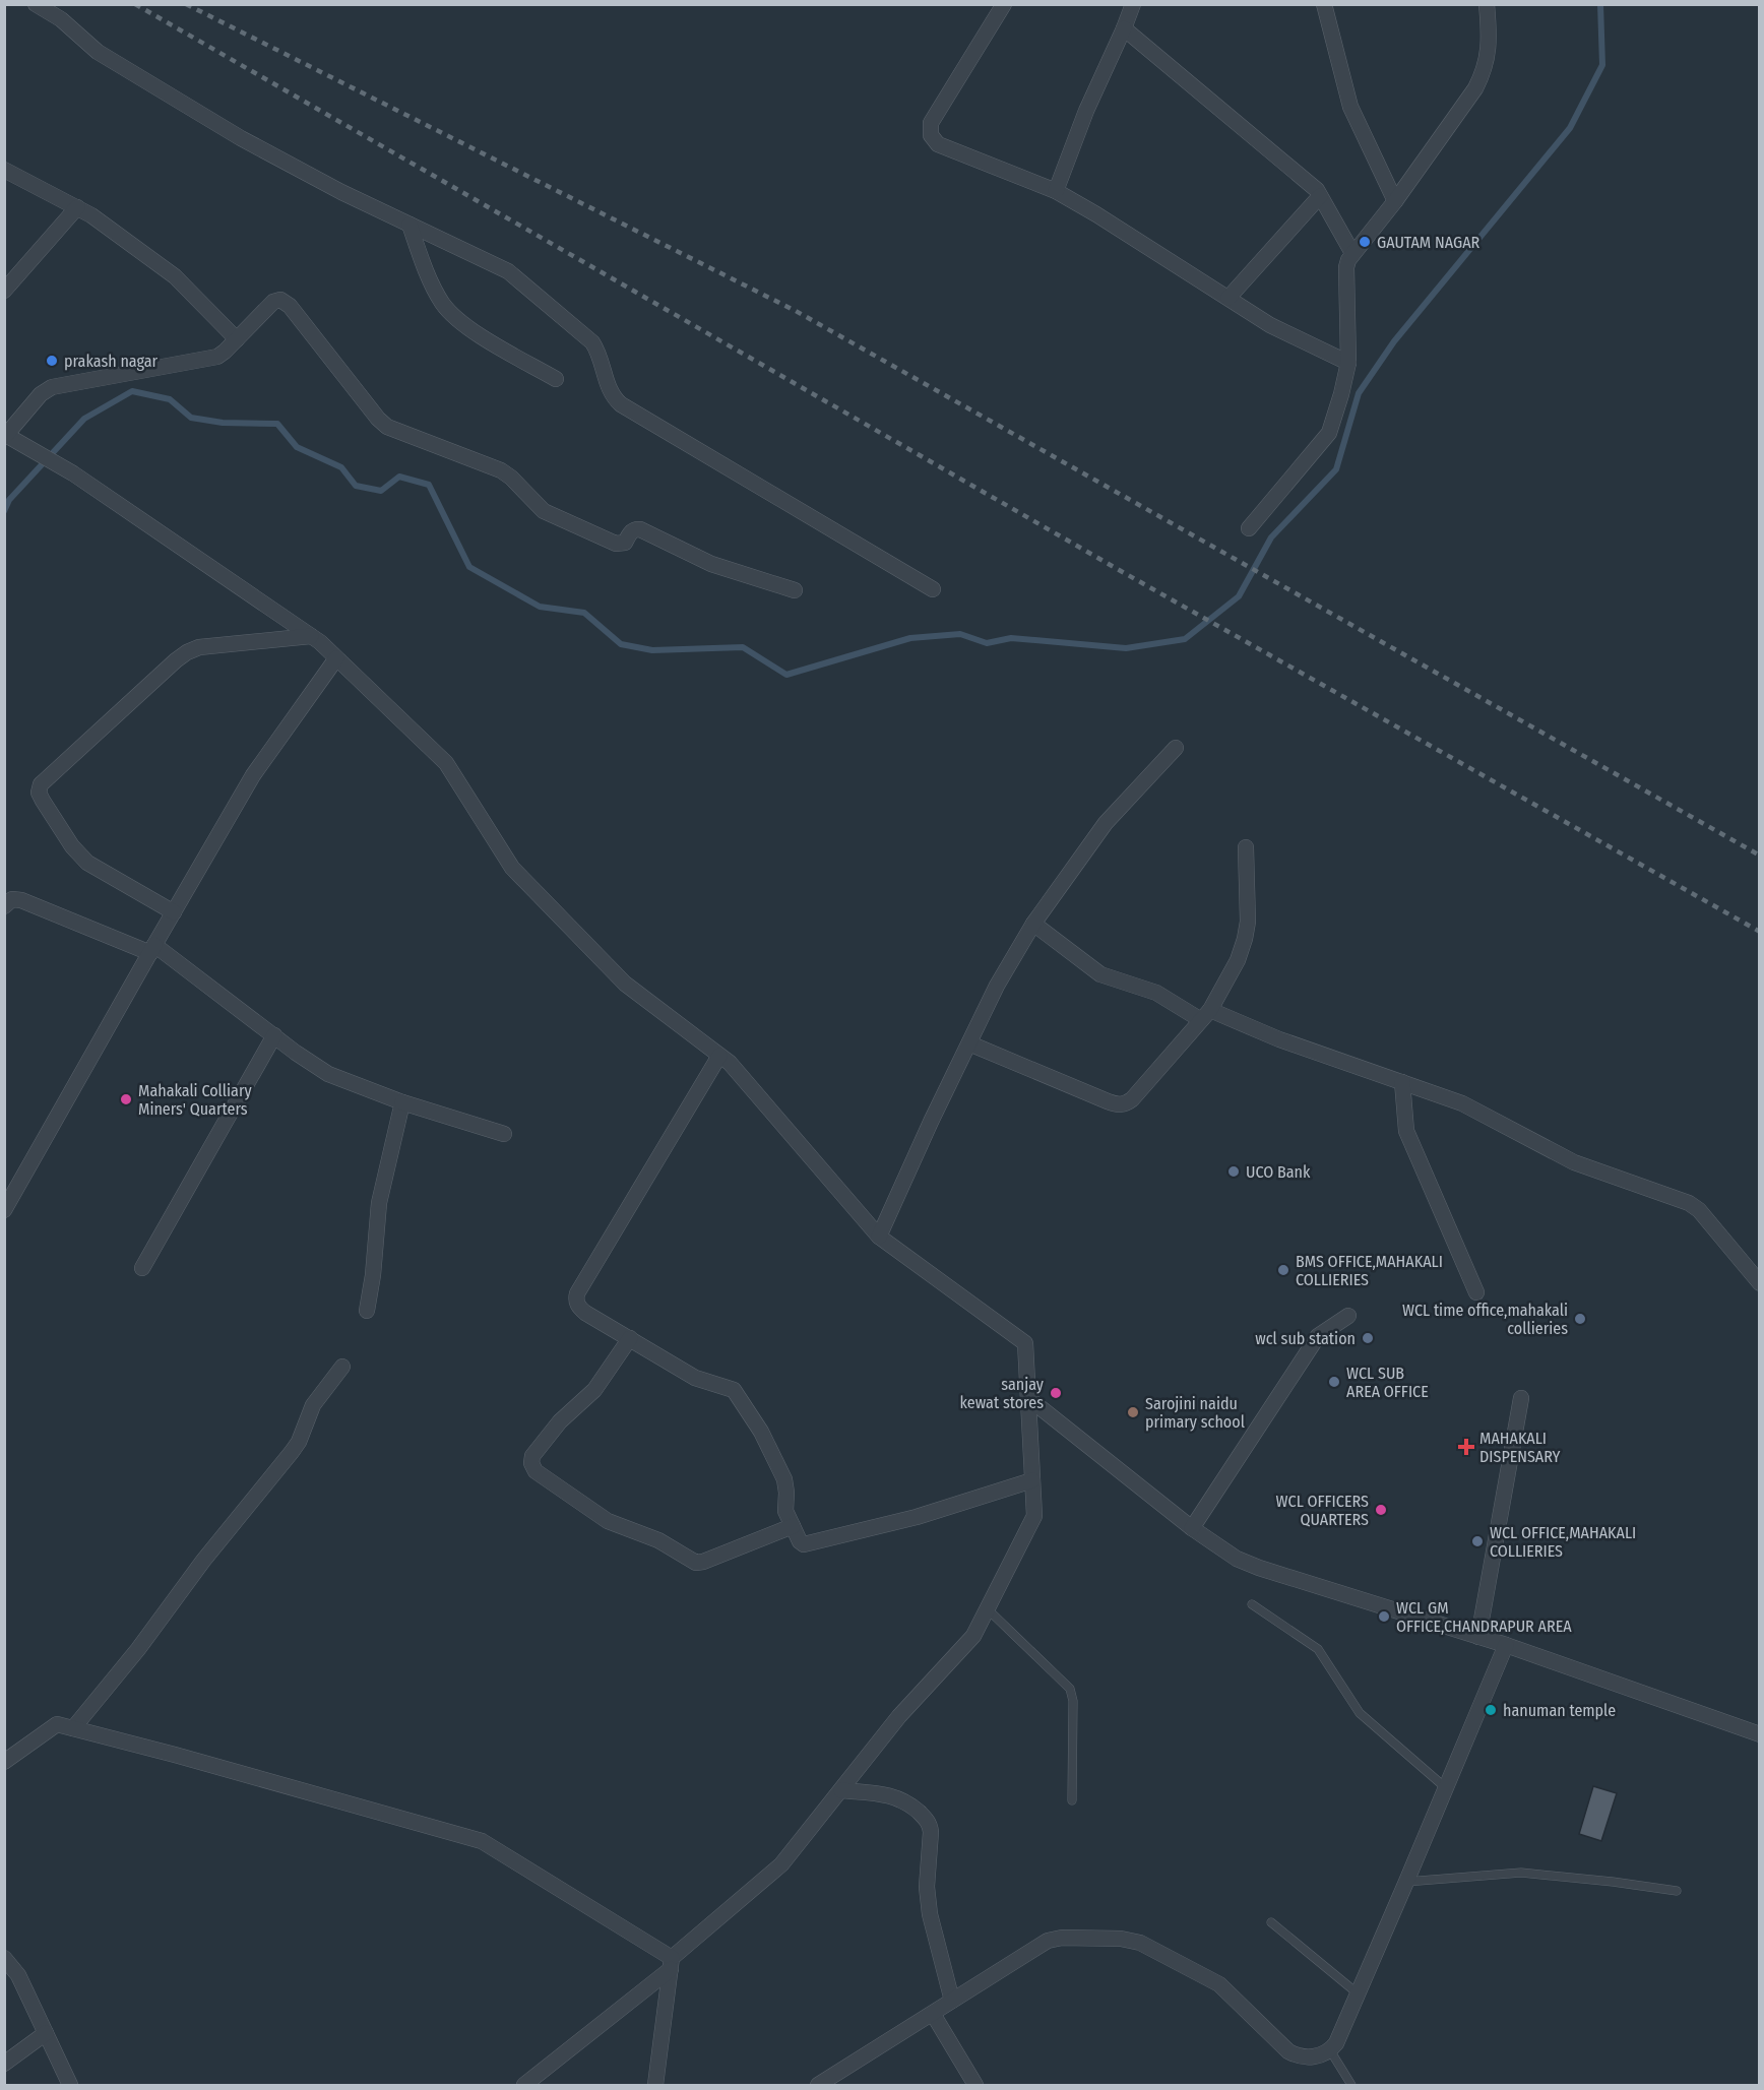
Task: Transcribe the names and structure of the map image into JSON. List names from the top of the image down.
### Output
{
  "places": {
    "other": [
      "GAUTAM NAGAR",
      "prakash nagar",
      "Mahakali Colliary Miners' Quarters",
      "UCO Bank",
      "BMS OFFICE,MAHAKALI COLLIERIES",
      "WCL time office,mahakali collieries",
      "wcl sub station",
      "WCL SUB AREA OFFICE",
      "sanjay kewat stores",
      "Sarojini naidu primary school",
      "WCL OFFICERS QUARTERS",
      "WCL OFFICE,MAHAKALI COLLIERIES",
      "WCL GM OFFICE,CHANDRAPUR AREA",
      "hanuman temple"
    ],
    "health": ["MAHAKALI DISPENSARY"]
  }
}
